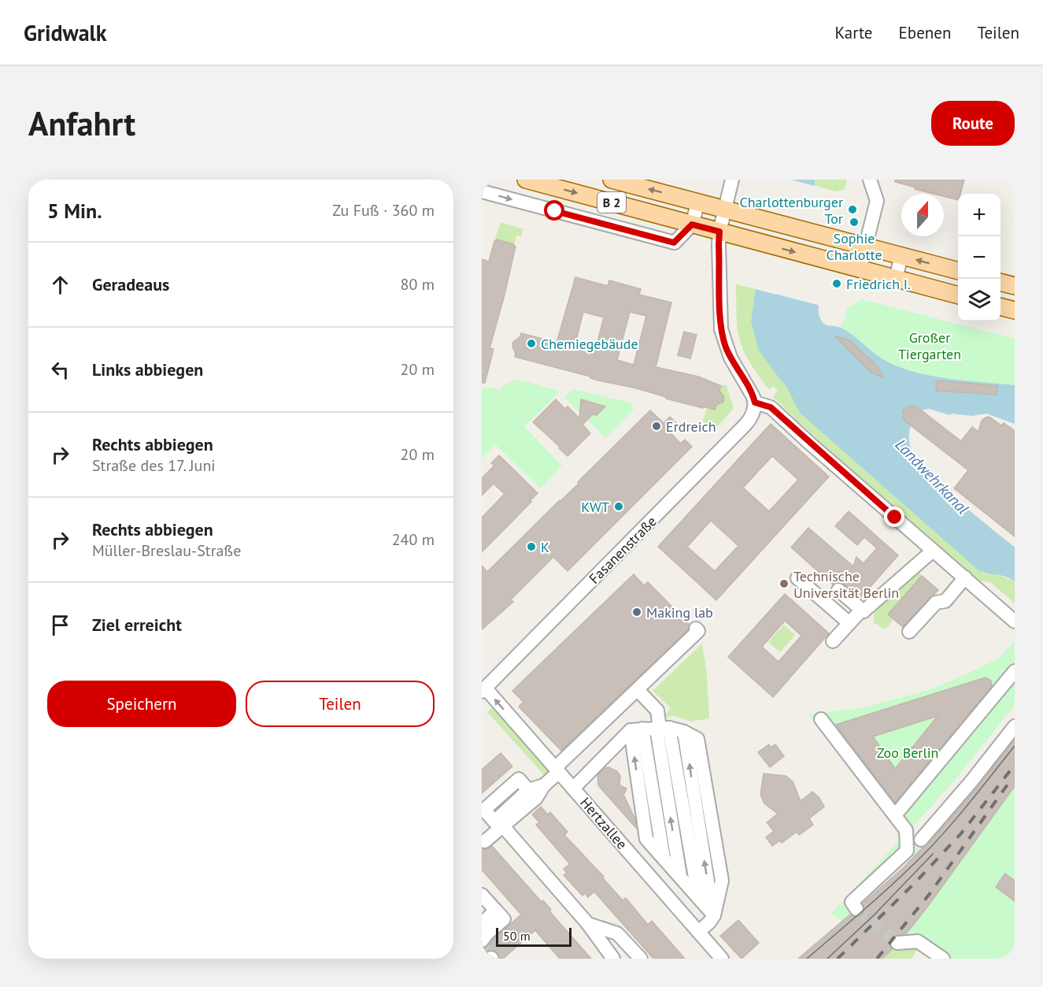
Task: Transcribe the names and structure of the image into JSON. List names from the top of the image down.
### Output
{
  "streets": {
    "main road": ["B 2"],
    "street": ["Fasanenstraße", "Hertzallee"]
  },
  "crossings": [
    ["Fasanenstraße", "Hertzallee"]
  ],
  "water": ["Landwehrkanal"],
  "parks": ["Großer Tiergarten", "Zoo Berlin"],
  "places": [
    "Charlottenburger Tor",
    "Sophie Charlotte",
    "Friedrich I.",
    "Chemiegebäude",
    "Erdreich",
    "KWT",
    "K",
    "Technische Universität Berlin",
    "Making lab"
  ],
  "scale_bar": "50 m",
  "north": "top",
  "page": {
    "header": "Gridwalk",
    "nav": ["Karte", "Ebenen", "Teilen"],
    "buttons": [
      "Route",
      ["Speichern", "Teilen"]
    ],
    "title": "Anfahrt",
    "heading": ["5 Min.", "Zu Fuß · 360 m"],
    "map_buttons": ["+", "−"],
    "list": [
      ["Geradeaus", "80 m"],
      ["Links abbiegen", "20 m"],
      ["Rechts abbiegen", "Straße des 17. Juni", "20 m"],
      ["Rechts abbiegen", "Müller-Breslau-Straße", "240 m"],
      "Ziel erreicht"
    ],
    "scale": "50 m"
  }
}
